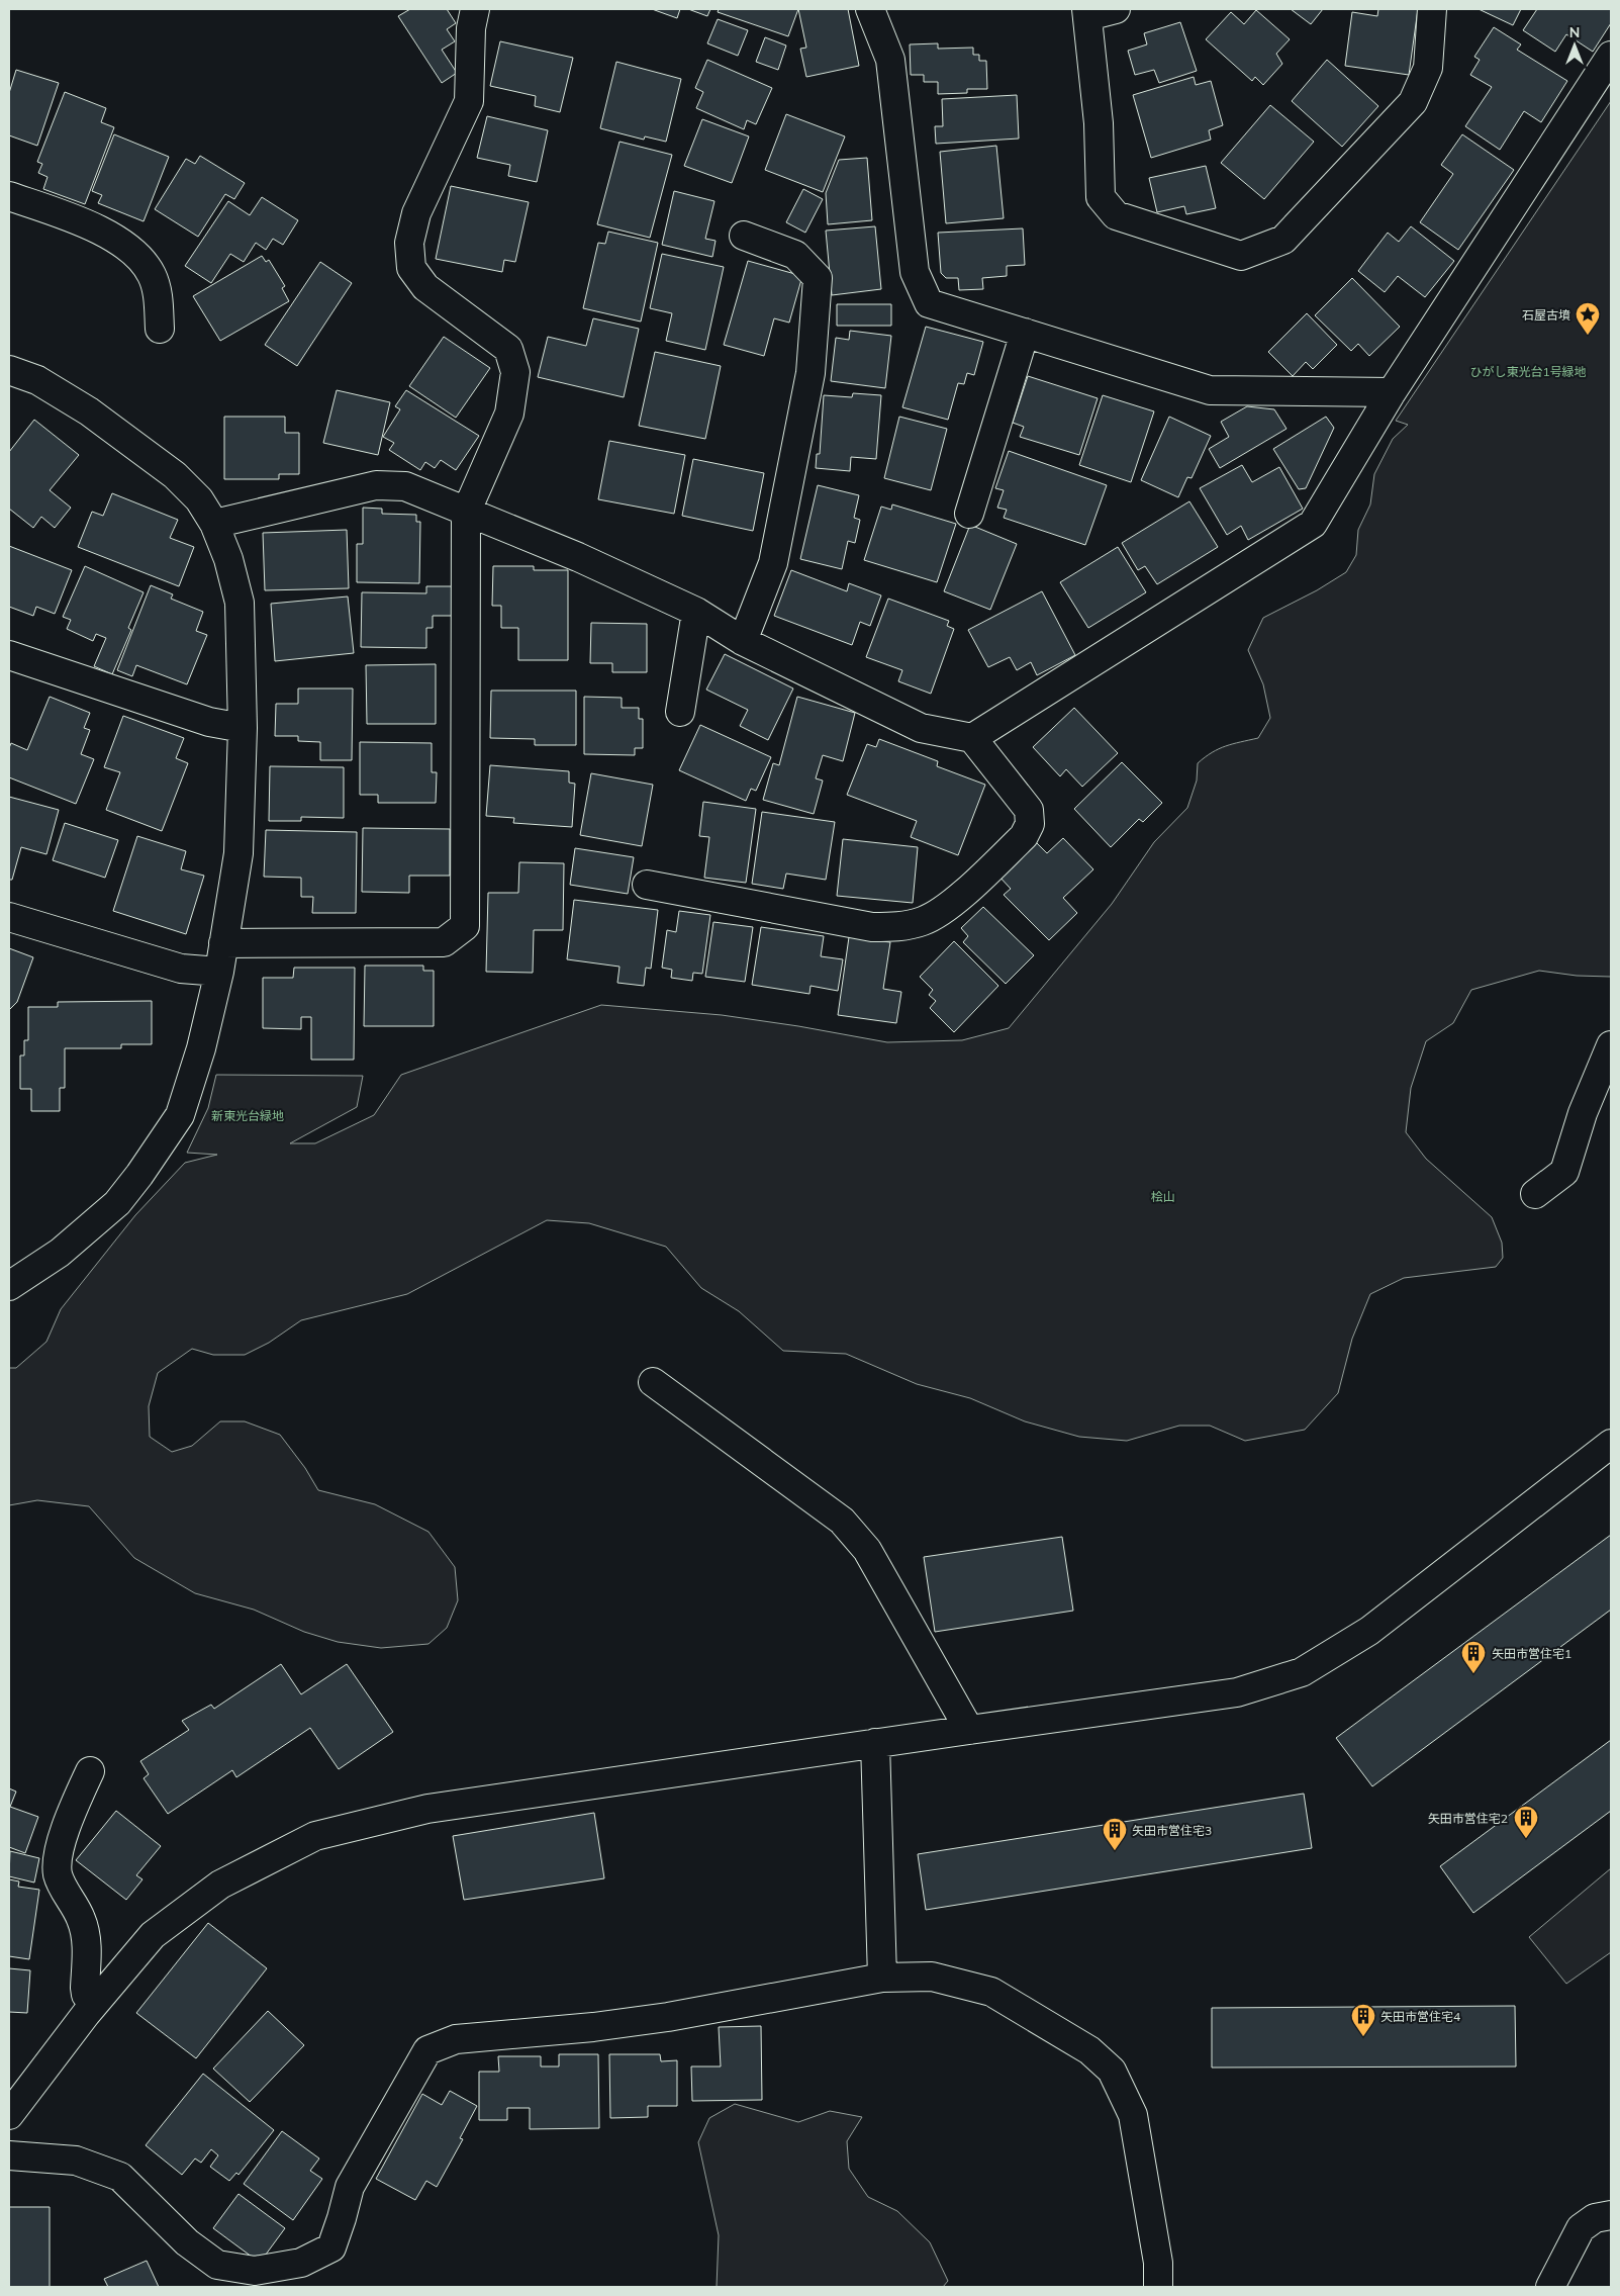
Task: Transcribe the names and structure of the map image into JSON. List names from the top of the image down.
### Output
{
  "parks": ["ひがし東光台1号緑地", "新東光台緑地", "桧山"],
  "places": {
    "place": ["石屋古墳"],
    "building": [
      "矢田市営住宅1",
      "矢田市営住宅2",
      "矢田市営住宅3",
      "矢田市営住宅4"
    ]
  },
  "north": "top"
}
